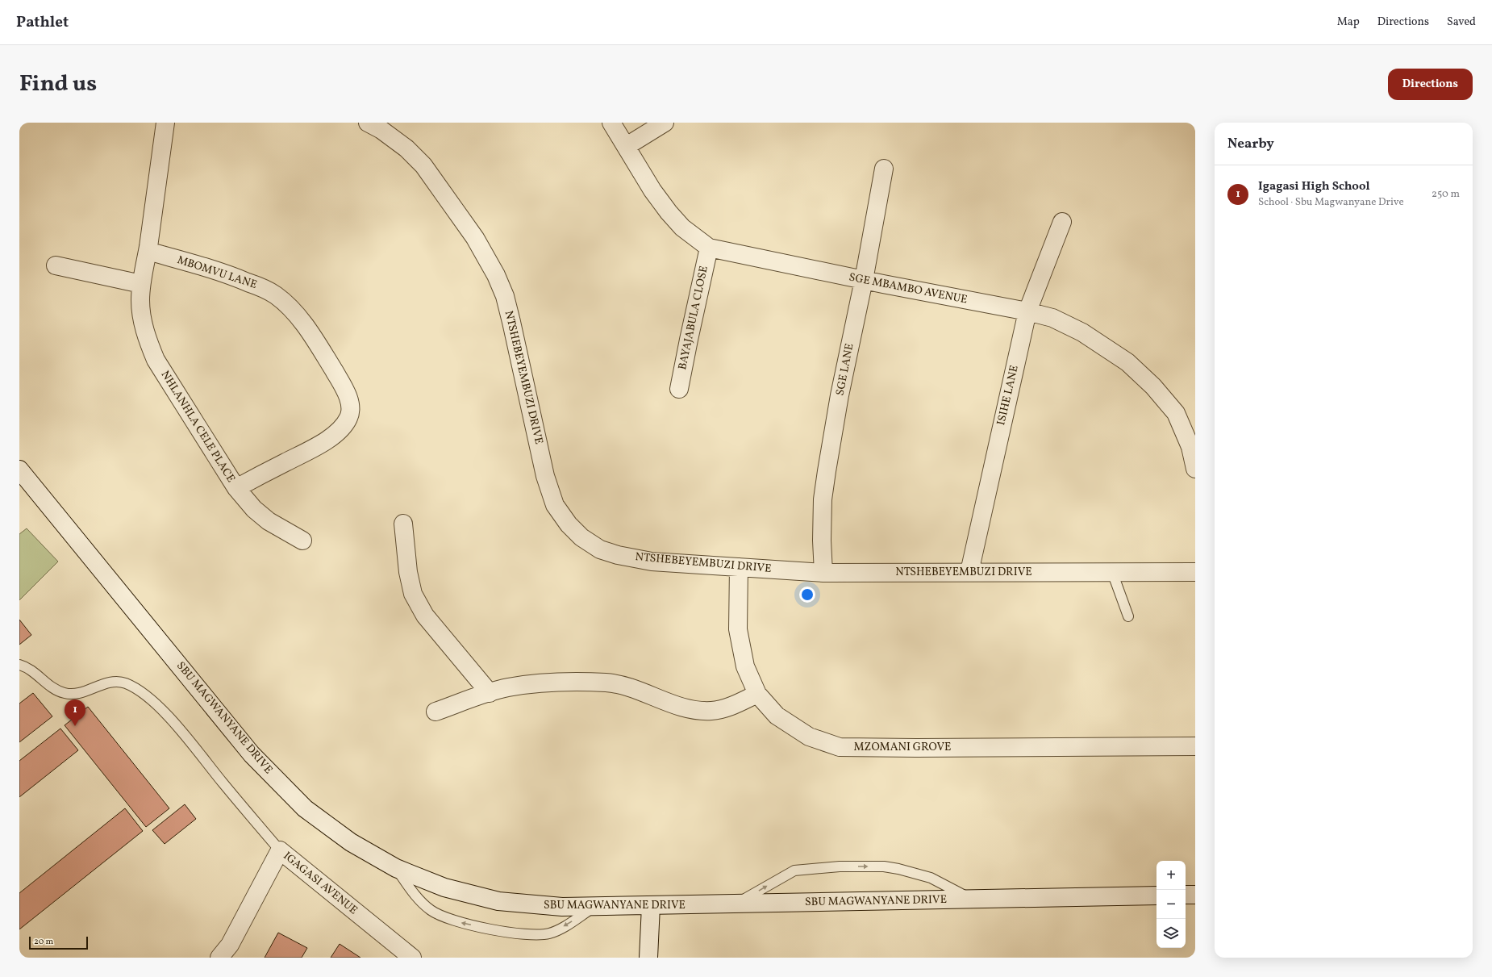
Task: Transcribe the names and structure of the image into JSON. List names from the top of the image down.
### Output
{
  "streets": {
    "street": [
      "MBOMVU LANE",
      "SGE MBAMBO AVENUE",
      "BAYAJABULA CLOSE",
      "SGE LANE",
      "NTSHEBEYEMBUZI DRIVE",
      "ISIHE LANE",
      "NHLANHLA CELE PLACE",
      "SBU MAGWANYANE DRIVE",
      "MZOMANI GROVE",
      "IGAGASI AVENUE"
    ]
  },
  "crossings": [
    ["MBOMVU LANE", "NHLANHLA CELE PLACE"],
    ["SGE MBAMBO AVENUE", "BAYAJABULA CLOSE"],
    ["SGE MBAMBO AVENUE", "SGE LANE"],
    ["SGE MBAMBO AVENUE", "ISIHE LANE"],
    ["SGE LANE", "NTSHEBEYEMBUZI DRIVE"],
    ["NTSHEBEYEMBUZI DRIVE", "ISIHE LANE"],
    ["NTSHEBEYEMBUZI DRIVE", "MZOMANI GROVE"]
  ],
  "scale_bar": "20 m",
  "page": {
    "header": "Pathlet",
    "nav": ["Map", "Directions", "Saved"],
    "title": "Find us",
    "buttons": "Directions",
    "heading": "Nearby",
    "list": [
      {
        "mark": "1",
        "name": "Igagasi High School",
        "note": "School · Sbu Magwanyane Drive",
        "value": "250 m"
      }
    ],
    "pins": "1",
    "map_buttons": ["+", "−"],
    "scale": "20 m"
  }
}
